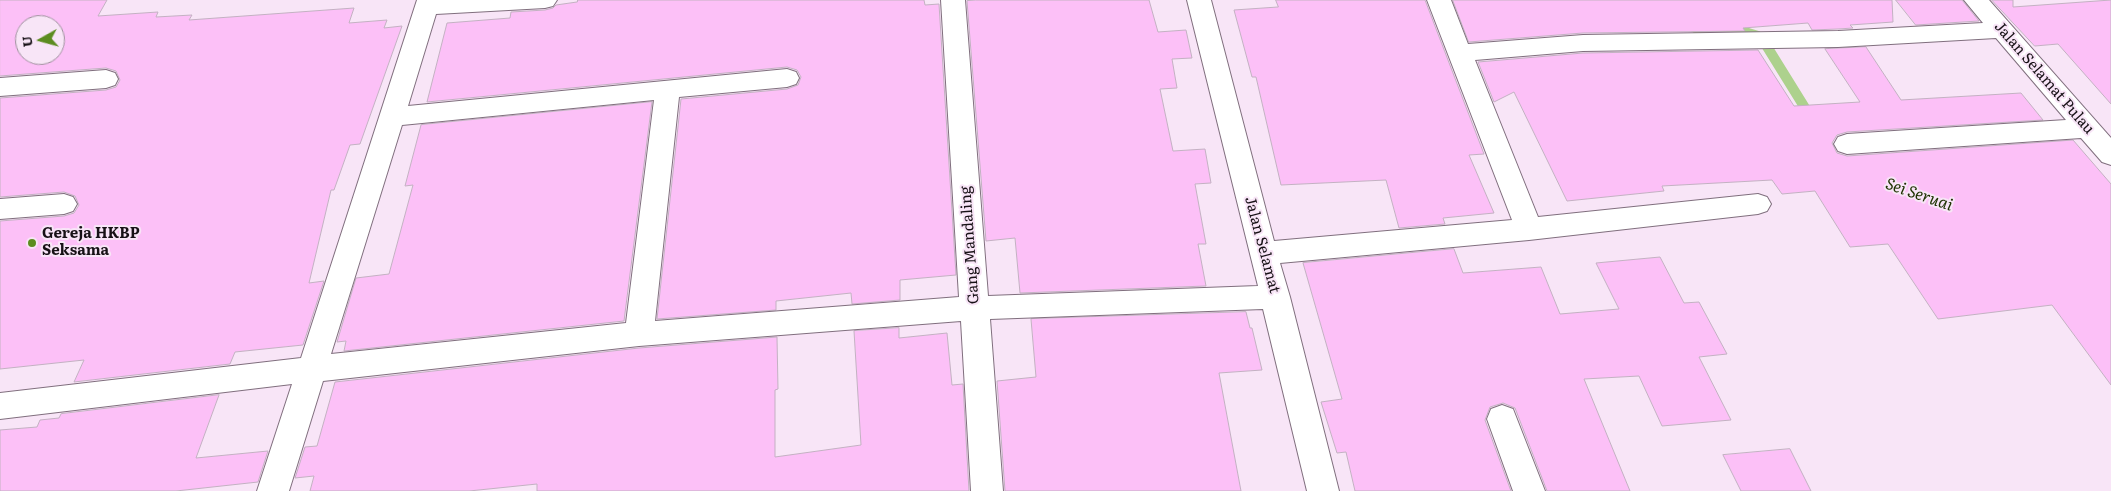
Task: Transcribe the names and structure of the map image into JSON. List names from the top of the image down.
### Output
{
  "streets": {
    "street": ["Jalan Selamat Pulau", "Gang Mandaling", "Jalan Selamat"]
  },
  "water": ["Sei Seruai"],
  "places": ["Gereja HKBP Seksama"],
  "north": "left"
}
